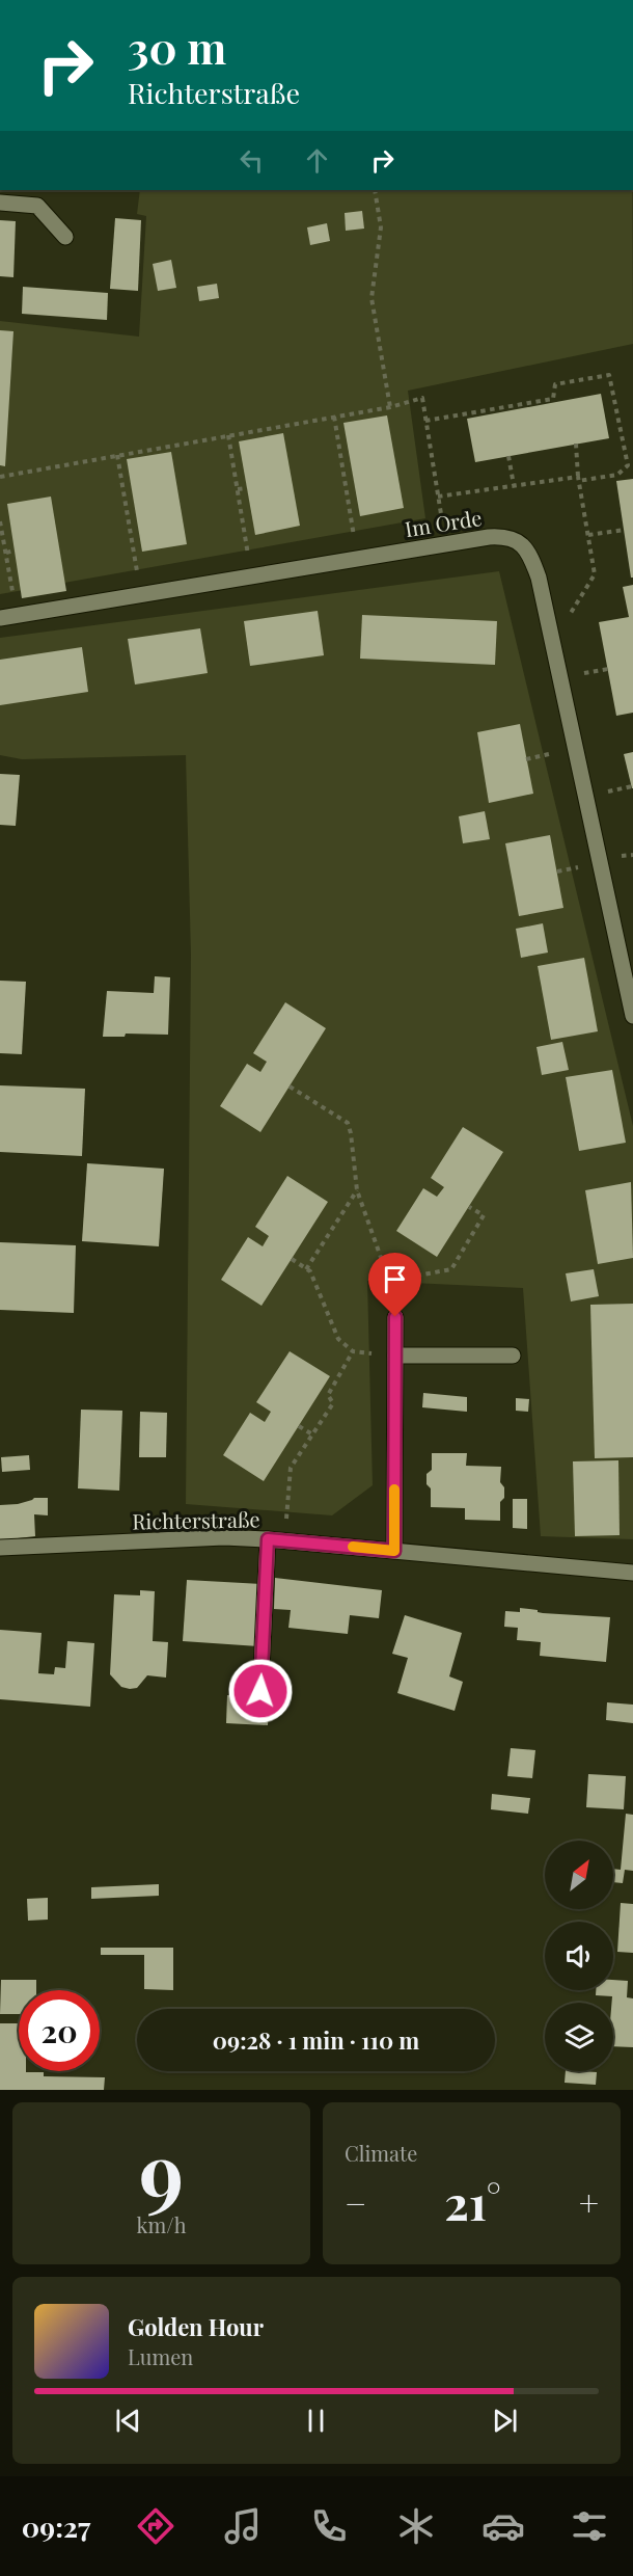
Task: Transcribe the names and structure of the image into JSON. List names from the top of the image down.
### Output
{
  "streets": {
    "street": ["Im Orde", "Richterstraße"]
  },
  "north": "top right",
  "page": {
    "turn": ["30 m", "Richterstraße"],
    "limit": "20",
    "trip": "09:28 · 1 min · 110 m",
    "tile": [
      ["9", "km/h"],
      "Climate"
    ],
    "heat": ["−", "21°", "+"],
    "song": ["Golden Hour", "Lumen"],
    "tabs": "09:27"
  }
}
